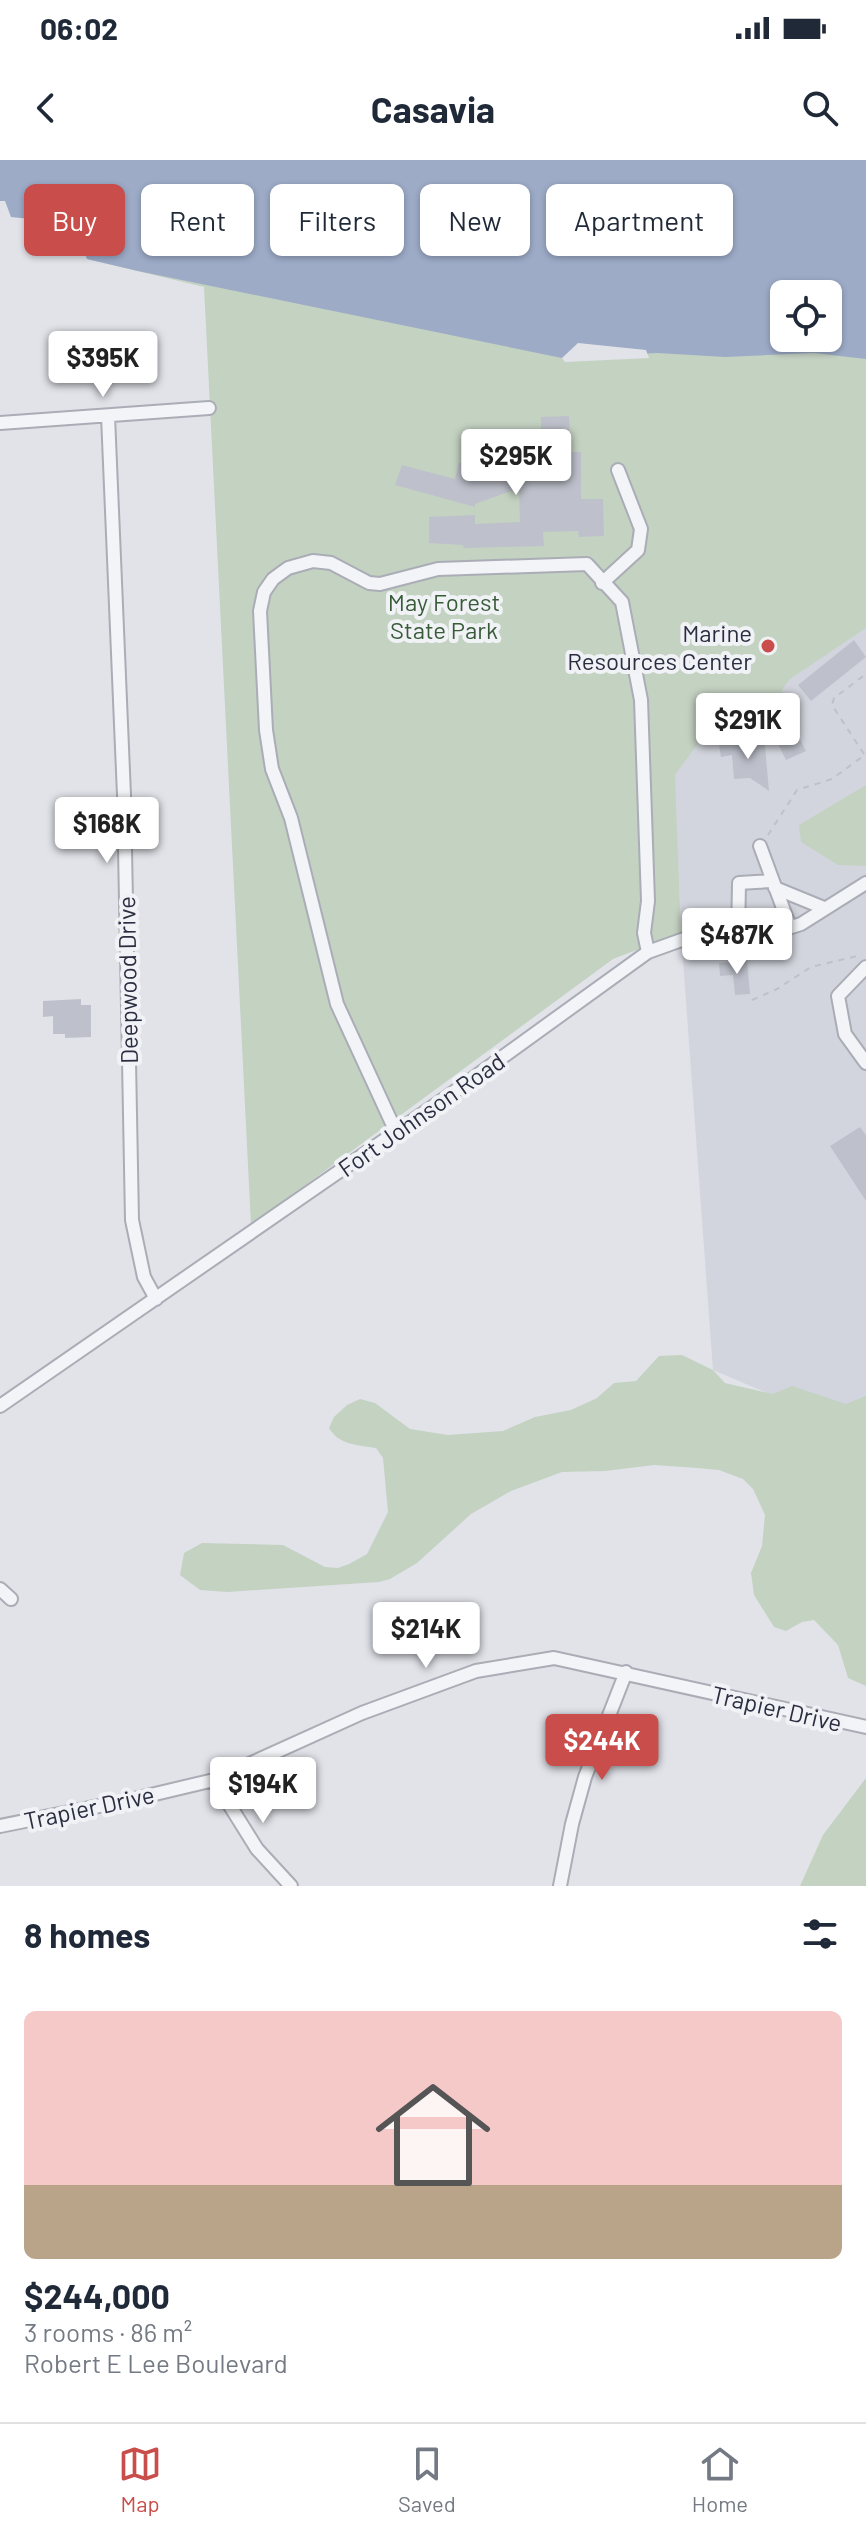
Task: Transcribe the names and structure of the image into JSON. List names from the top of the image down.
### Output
{
  "streets": {
    "street": ["Deepwood Drive", "Fort Johnson Road", "Trapier Drive"]
  },
  "crossings": [
    ["Deepwood Drive", "Fort Johnson Road"]
  ],
  "parks": ["May Forest State Park"],
  "places": ["Marine Resources Center"],
  "page": {
    "status": "06:02",
    "header": "Casavia",
    "chip": [
      "Buy",
      "Rent",
      "Filters",
      "New",
      "Apartment"
    ],
    "price": [
      "$395K",
      "$295K",
      "$291K",
      "$168K",
      "$487K",
      "$214K",
      "$244K",
      "$194K"
    ],
    "heading": "8 homes",
    "list": [
      {
        "name": "$244,000",
        "note": "3 rooms · 86 m² · Robert E Lee Boulevard"
      }
    ],
    "tabs": ["Map", "Saved", "Home"]
  }
}
